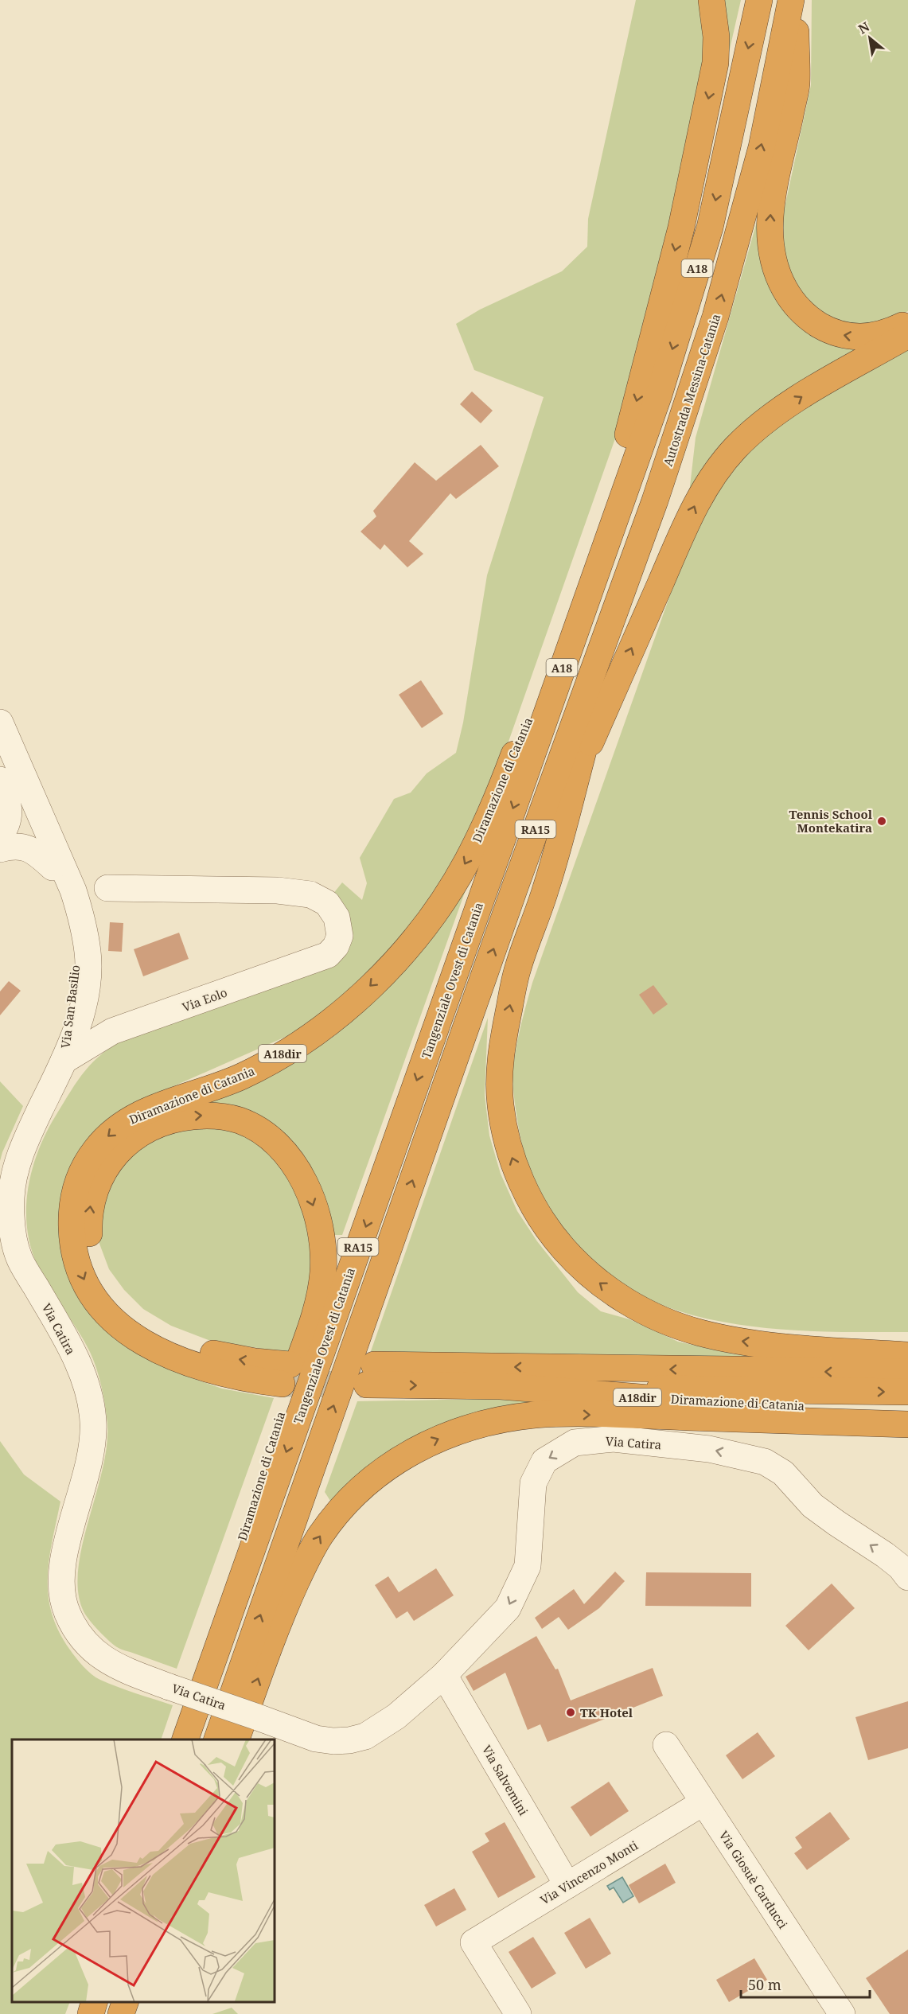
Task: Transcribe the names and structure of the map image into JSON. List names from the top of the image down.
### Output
{
  "streets": {
    "highway": [
      "A18",
      "Autostrada Messina-Catania",
      "Diramazione di Catania",
      "RA15",
      "Tangenziale Ovest di Catania",
      "A18dir"
    ],
    "street": [
      "Via Eolo",
      "Via San Basilio",
      "Via Catira",
      "Via Salvemini",
      "Via Vincenzo Monti",
      "Via Giosuè Carducci"
    ]
  },
  "crossings": [
    ["A18", "Diramazione di Catania"],
    ["A18", "Tangenziale Ovest di Catania"],
    ["Autostrada Messina-Catania", "RA15"],
    ["Diramazione di Catania", "Tangenziale Ovest di Catania"],
    ["Via Eolo", "Via San Basilio"],
    ["Via Eolo", "Via Catira"],
    ["Via San Basilio", "Via Catira"],
    ["Via Catira", "Via Salvemini"],
    ["Via Salvemini", "Via Vincenzo Monti"],
    ["Via Vincenzo Monti", "Via Giosuè Carducci"]
  ],
  "places": ["Tennis School Montekatira", "TK Hotel"],
  "scale_bar": "50 m",
  "north": "top left"
}
